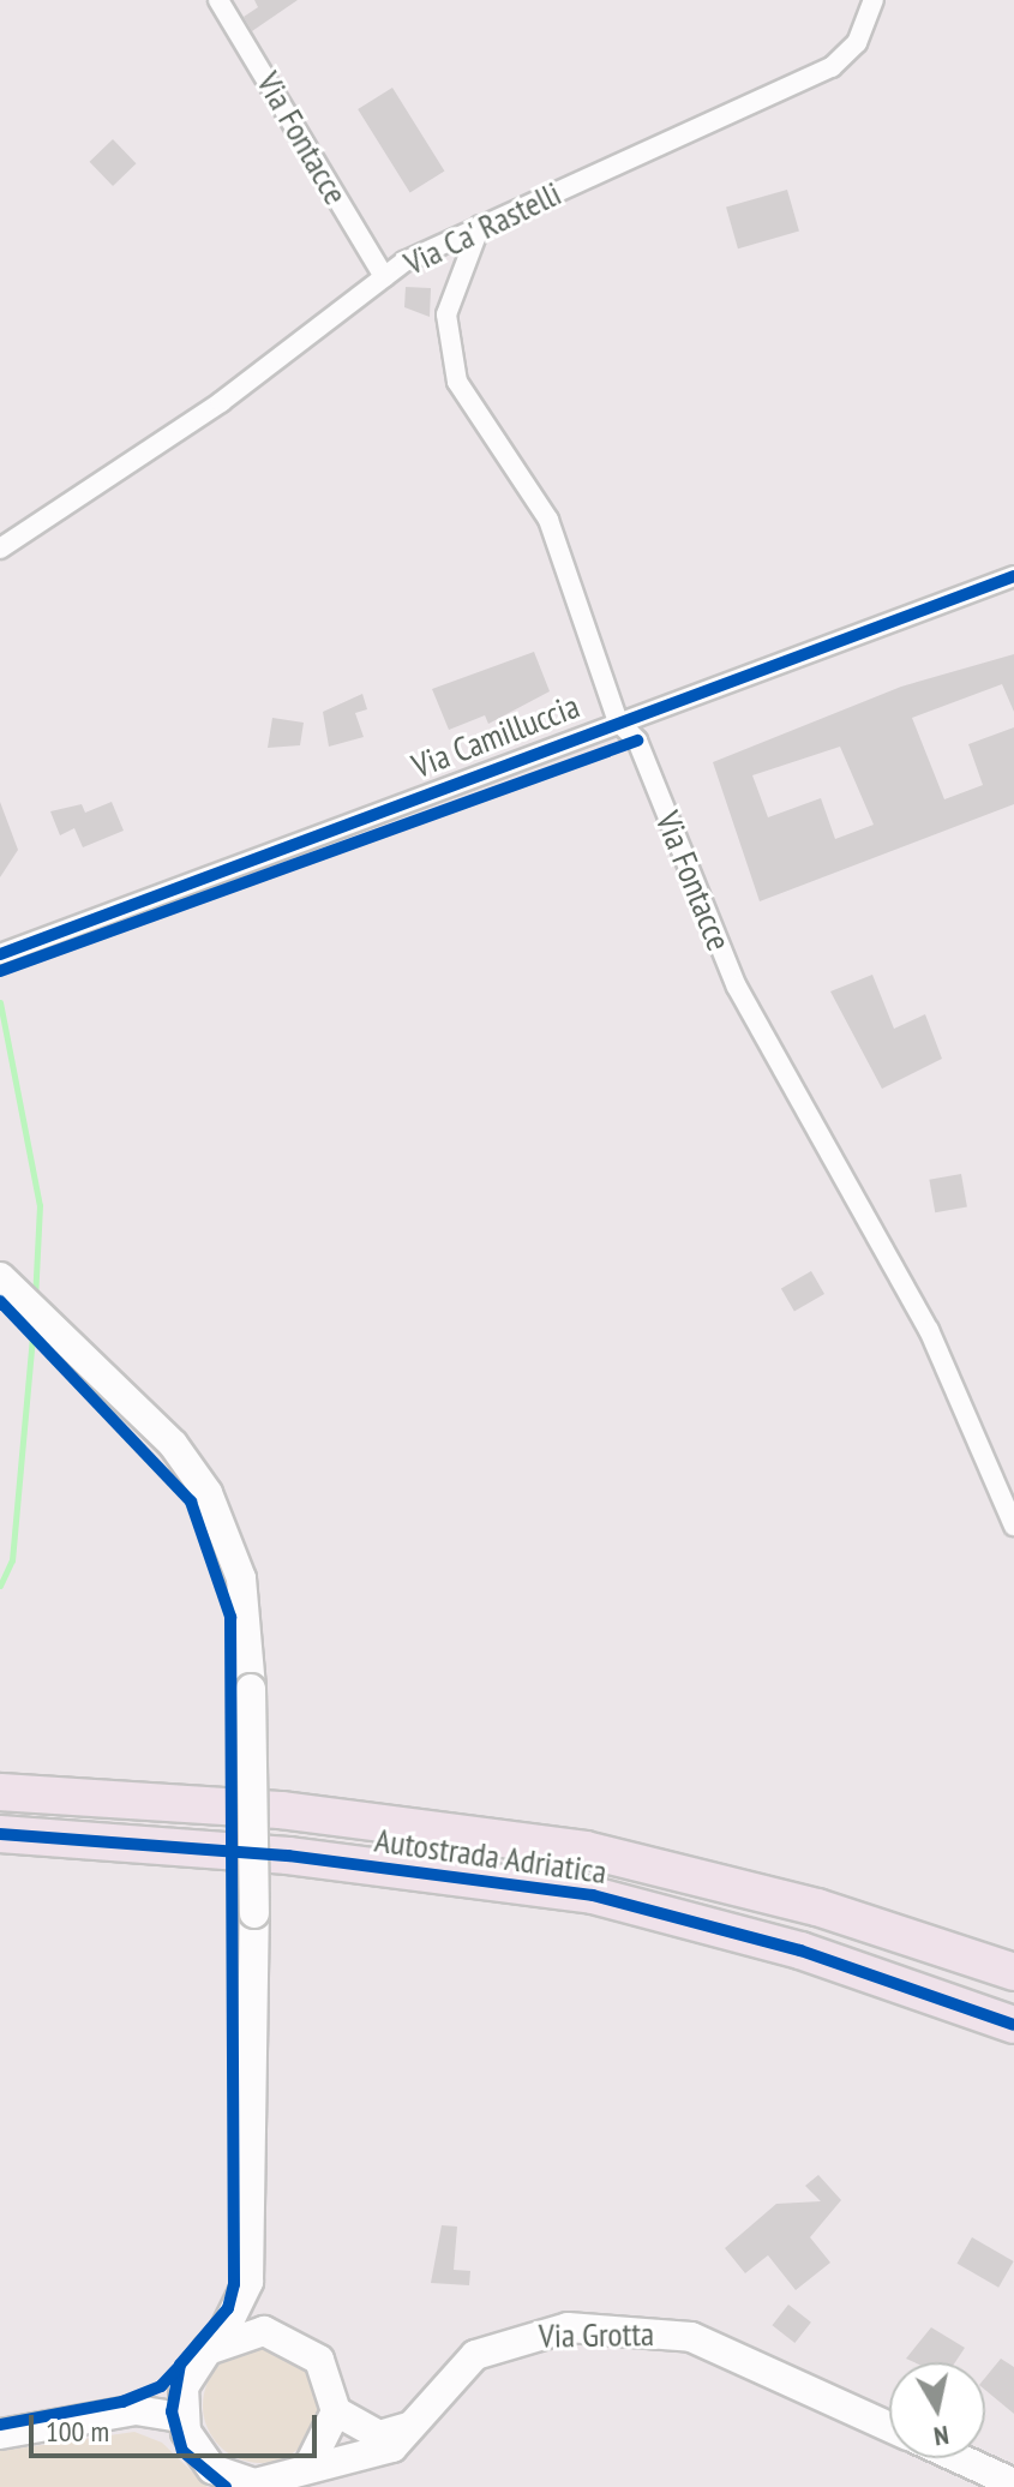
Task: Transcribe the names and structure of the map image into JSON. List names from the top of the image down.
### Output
{
  "streets": {
    "highway": ["Autostrada Adriatica"],
    "main road": ["Via Grotta"],
    "street": ["Via Fontacce", "Via Ca' Rastelli", "Via Camilluccia"]
  },
  "crossings": [
    ["Via Fontacce", "Via Ca' Rastelli"],
    ["Via Fontacce", "Via Camilluccia"]
  ],
  "scale_bar": "100 m",
  "north": "bottom"
}
